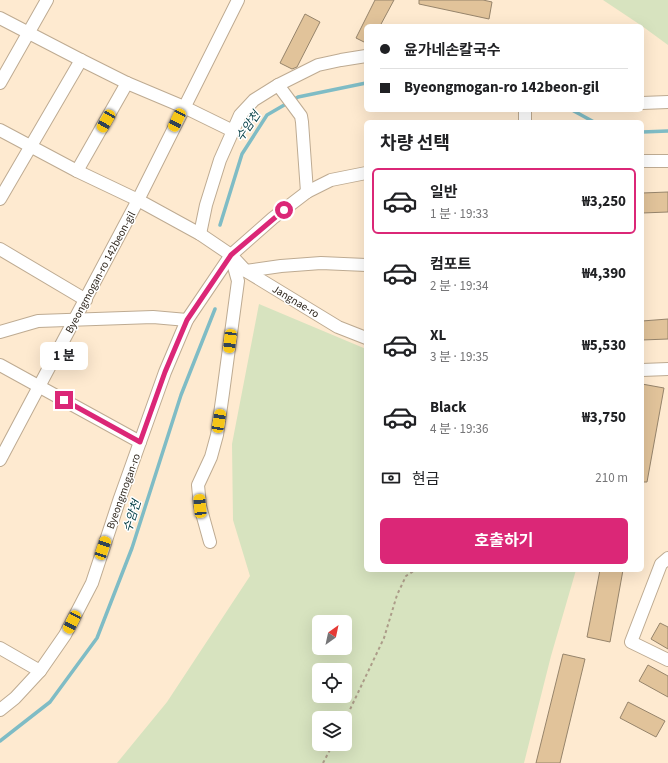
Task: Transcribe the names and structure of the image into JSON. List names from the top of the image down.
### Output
{
  "streets": {
    "street": ["Byeongmogan-ro 142beon-gil", "Jangnae-ro", "Byeongmogan-ro"]
  },
  "crossings": [
    ["Byeongmogan-ro 142beon-gil", "Jangnae-ro"],
    ["Jangnae-ro", "Byeongmogan-ro"]
  ],
  "water": ["수암천"],
  "north": "top right",
  "page": {
    "banner": ["윤가네손칼국수", "Byeongmogan-ro 142beon-gil"],
    "heading": "차량 선택",
    "list": [
      {
        "name": "일반",
        "note": "1 분 · 19:33",
        "value": "₩3,250"
      },
      {
        "name": "컴포트",
        "note": "2 분 · 19:34",
        "value": "₩4,390"
      },
      {
        "name": "XL",
        "note": "3 분 · 19:35",
        "value": "₩5,530"
      },
      {
        "name": "Black",
        "note": "4 분 · 19:36",
        "value": "₩3,750"
      }
    ],
    "bubble": "1 분",
    "pay": ["현금", "210 m"],
    "buttons": "호출하기"
  }
}
